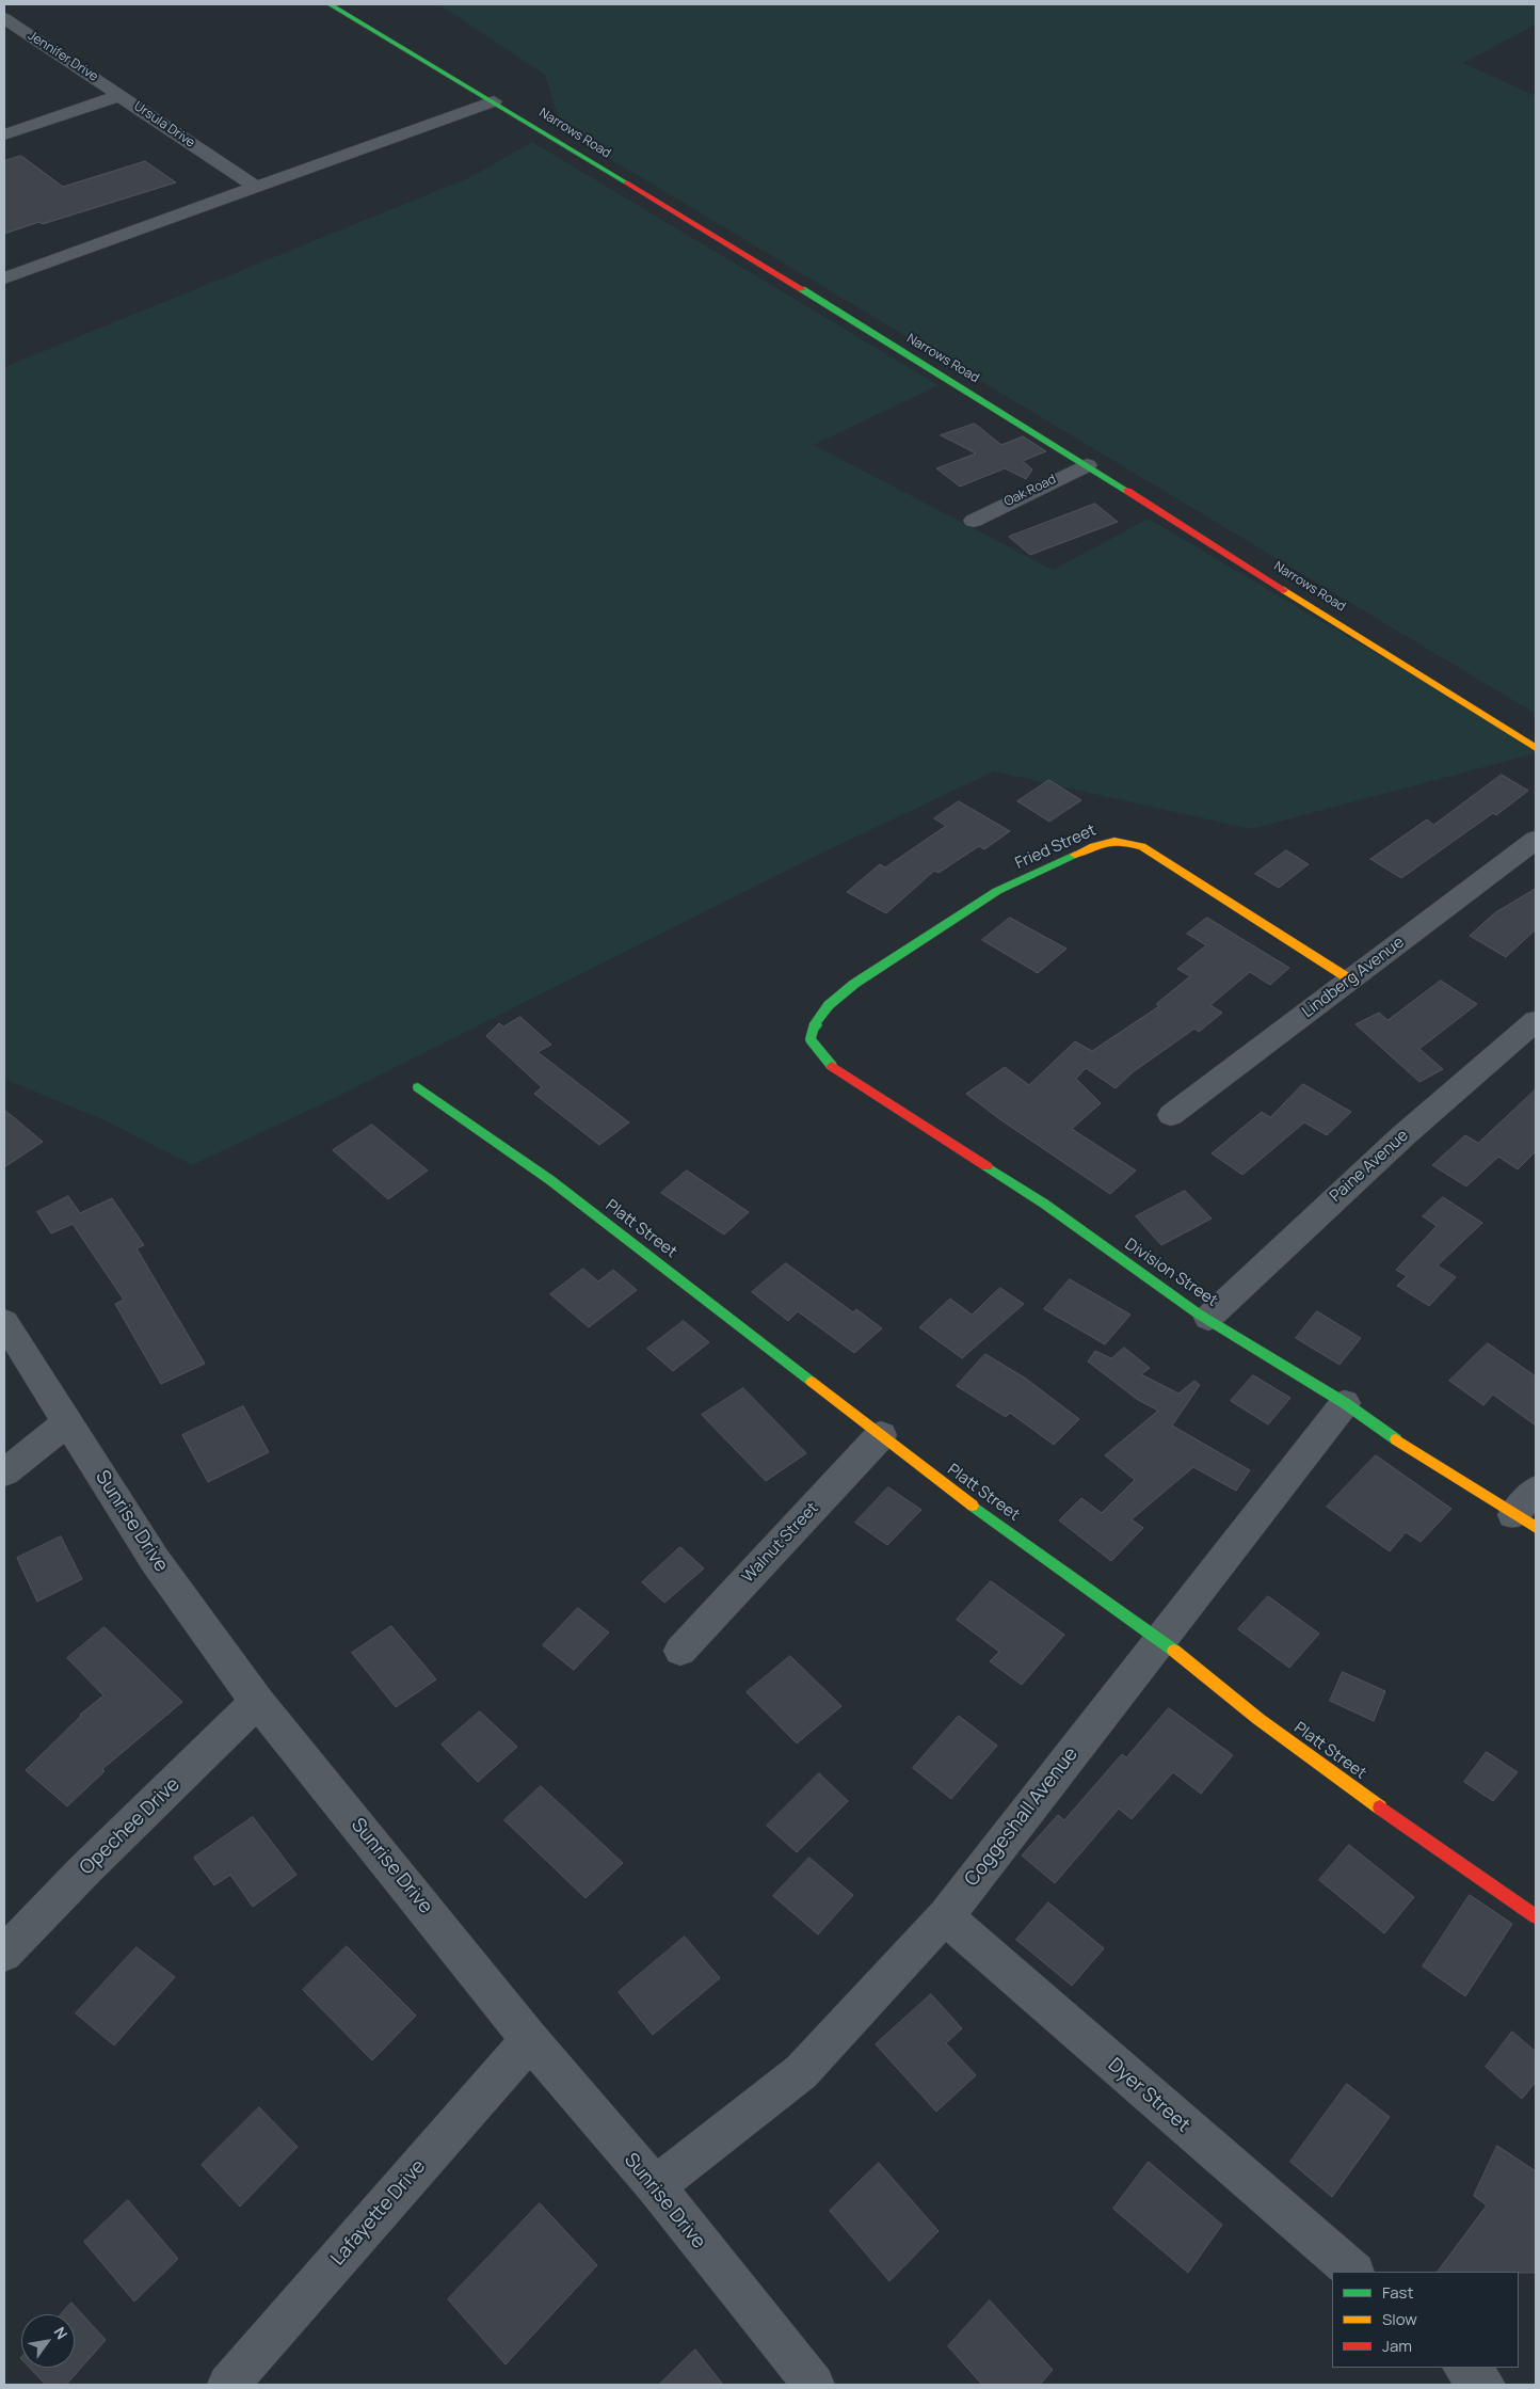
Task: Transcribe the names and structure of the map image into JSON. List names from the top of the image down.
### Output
{
  "streets": {
    "street": [
      "Jennifer Drive",
      "Ursula Drive",
      "Narrows Road",
      "Oak Road",
      "Fried Street",
      "Lindberg Avenue",
      "Paine Avenue",
      "Platt Street",
      "Division Street",
      "Sunrise Drive",
      "Walnut Street",
      "Coggeshall Avenue",
      "Opechee Drive",
      "Dyer Street",
      "Lafayette Drive"
    ]
  },
  "crossings": [
    ["Jennifer Drive", "Ursula Drive"],
    ["Narrows Road", "Oak Road"],
    ["Fried Street", "Lindberg Avenue"],
    ["Fried Street", "Division Street"],
    ["Paine Avenue", "Division Street"],
    ["Platt Street", "Walnut Street"],
    ["Platt Street", "Coggeshall Avenue"],
    ["Division Street", "Coggeshall Avenue"],
    ["Sunrise Drive", "Coggeshall Avenue"],
    ["Sunrise Drive", "Opechee Drive"],
    ["Sunrise Drive", "Lafayette Drive"],
    ["Coggeshall Avenue", "Dyer Street"]
  ],
  "legend": ["Fast", "Slow", "Jam"],
  "north": "top right"
}
